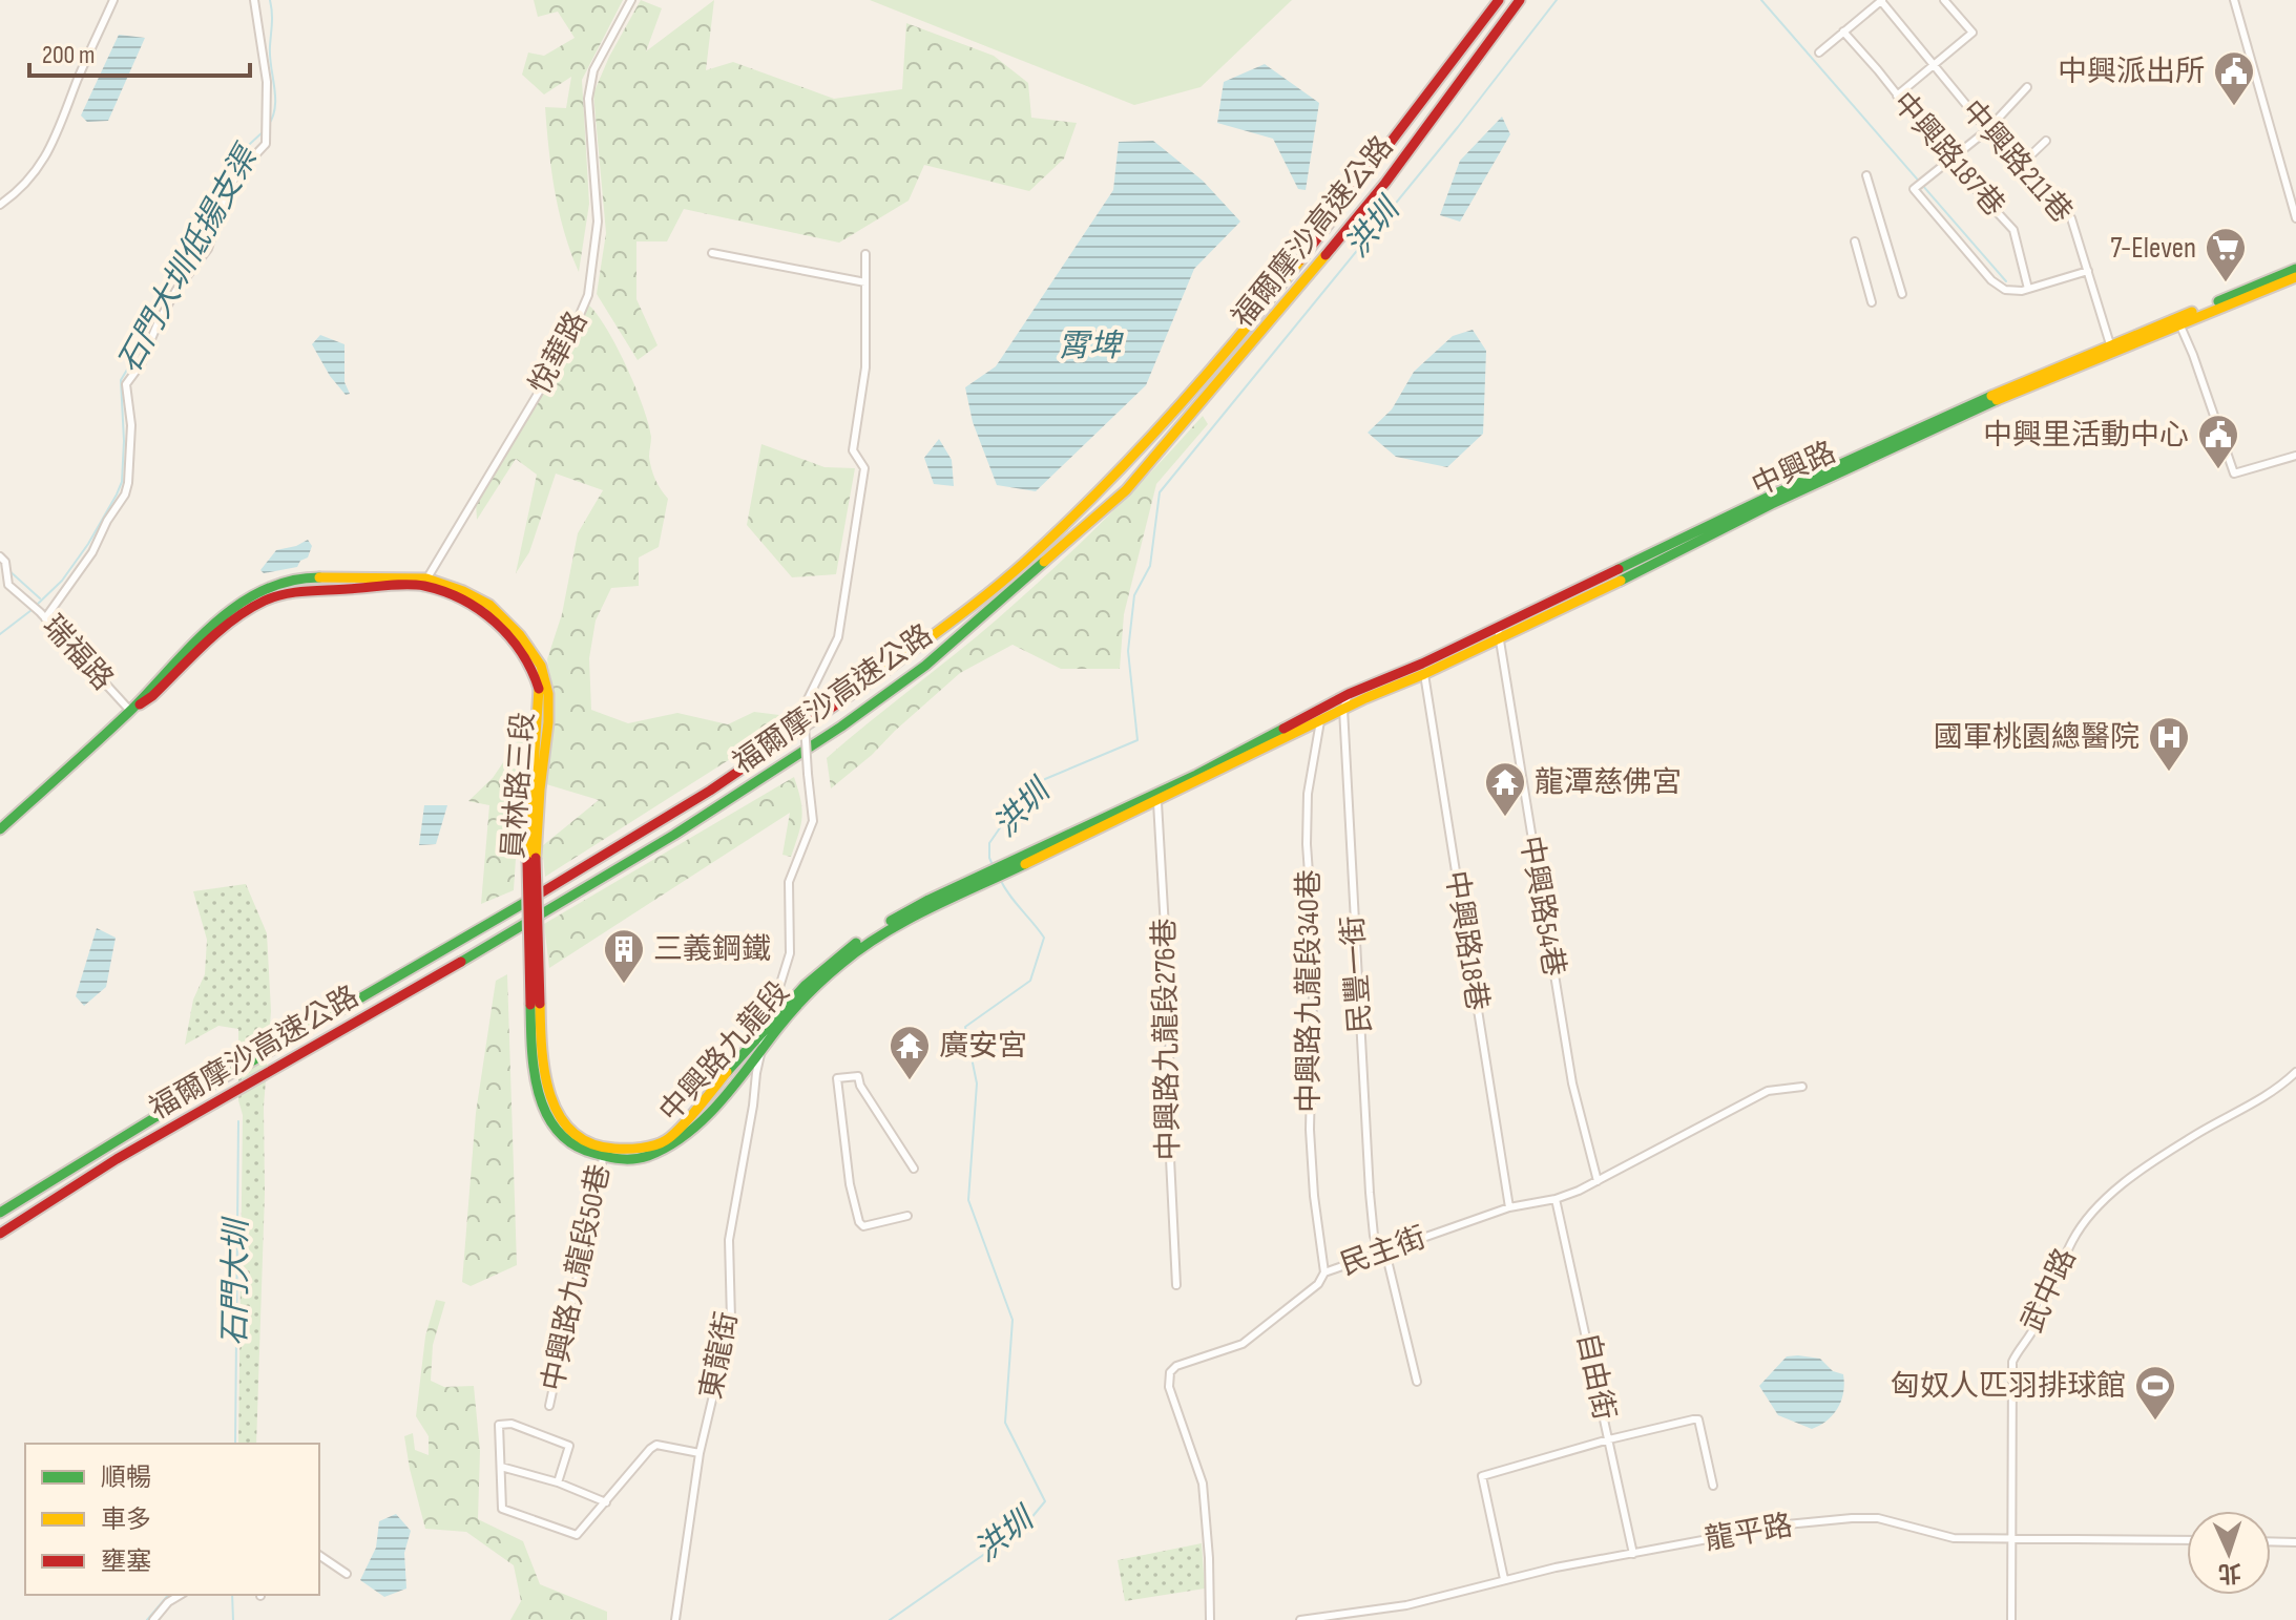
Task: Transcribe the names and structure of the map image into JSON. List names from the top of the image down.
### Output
{
  "streets": {
    "main road": [
      "福爾摩沙高速公路",
      "中興路",
      "員林路三段",
      "中興路九龍段"
    ],
    "street": [
      "中興路187巷",
      "中興路211巷",
      "悅華路",
      "瑞福路",
      "中興路54巷",
      "中興路18巷",
      "民豐一街",
      "中興路九龍段340巷",
      "中興路九龍段276巷",
      "民主街",
      "中興路九龍段50巷",
      "武中路",
      "東龍街",
      "自由街",
      "龍平路"
    ]
  },
  "crossings": [
    ["中興路211巷", "中興路"],
    ["悅華路", "員林路三段"],
    ["中興路", "中興路54巷"],
    ["中興路", "中興路18巷"],
    ["中興路", "民豐一街"],
    ["中興路", "中興路九龍段340巷"],
    ["瑞福路", "員林路三段"],
    ["員林路三段", "中興路九龍段"],
    ["員林路三段", "中興路九龍段50巷"],
    ["中興路54巷", "民主街"],
    ["中興路18巷", "民主街"],
    ["民豐一街", "民主街"],
    ["中興路九龍段340巷", "民主街"],
    ["中興路九龍段", "中興路九龍段50巷"],
    ["中興路九龍段", "東龍街"],
    ["民主街", "自由街"],
    ["武中路", "龍平路"],
    ["自由街", "龍平路"]
  ],
  "water": [
    "洪圳",
    "石門大圳低揚支渠",
    "霄埤",
    "石門大圳"
  ],
  "places": {
    "public building": ["中興派出所", "中興里活動中心"],
    "supermarket": ["7-Eleven"],
    "hospital": ["國軍桃園總醫院"],
    "temple": ["龍潭慈佛宮", "廣安宮"],
    "building": ["三義鋼鐵"],
    "sports": ["匈奴人匹羽排球館"]
  },
  "legend": ["順暢", "車多", "壅塞"],
  "scale_bar": "200 m",
  "north": "bottom"
}
